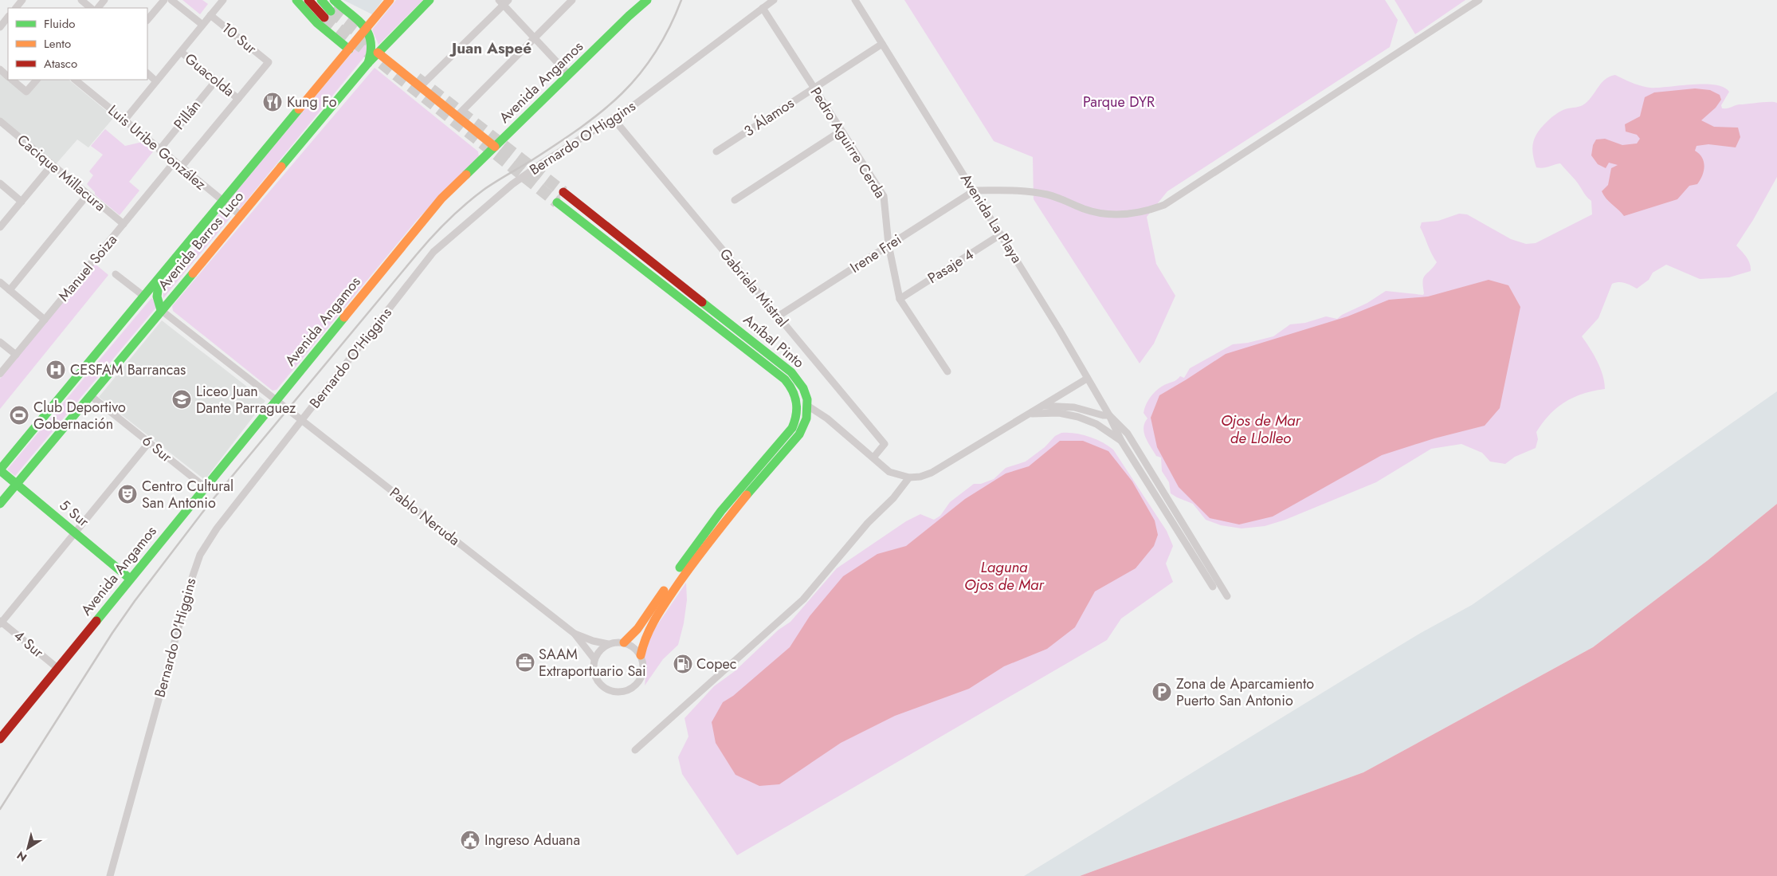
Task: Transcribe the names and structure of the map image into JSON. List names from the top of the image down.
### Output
{
  "streets": {
    "main road": [
      "Avenida Angamos",
      "Avenida Barros Luco",
      "Aníbal Pinto",
      "5 Sur"
    ],
    "street": [
      "10 Sur",
      "Guacolda",
      "Pillán",
      "3 Álamos",
      "Bernardo O'Higgins",
      "Pedro Aguirre Cerda",
      "Luis Uribe González",
      "Cacique Millacura",
      "Avenida La Playa",
      "Irene Frei",
      "Pasaje 4",
      "Manuel Soiza",
      "Gabriela Mistral",
      "6 Sur",
      "Pablo Neruda",
      "4 Sur"
    ]
  },
  "crossings": [
    ["10 Sur", "Guacolda"],
    ["Guacolda", "Pillán"],
    ["Avenida Angamos", "6 Sur"],
    ["Avenida Angamos", "5 Sur"],
    ["Avenida Angamos", "Pablo Neruda"],
    ["Avenida Angamos", "4 Sur"],
    ["Pillán", "Luis Uribe González"],
    ["3 Álamos", "Pedro Aguirre Cerda"],
    ["3 Álamos", "Avenida La Playa"],
    ["Bernardo O'Higgins", "Pedro Aguirre Cerda"],
    ["Bernardo O'Higgins", "Gabriela Mistral"],
    ["Bernardo O'Higgins", "Pablo Neruda"],
    ["Pedro Aguirre Cerda", "Irene Frei"],
    ["Pedro Aguirre Cerda", "Pasaje 4"],
    ["Luis Uribe González", "Avenida Barros Luco"],
    ["Luis Uribe González", "Manuel Soiza"],
    ["Cacique Millacura", "Manuel Soiza"],
    ["Avenida La Playa", "Irene Frei"],
    ["Avenida La Playa", "Pasaje 4"],
    ["Avenida Barros Luco", "6 Sur"],
    ["Avenida Barros Luco", "5 Sur"],
    ["Avenida Barros Luco", "Pablo Neruda"],
    ["Irene Frei", "Gabriela Mistral"],
    ["Aníbal Pinto", "Pablo Neruda"]
  ],
  "districts": ["Juan Aspeé"],
  "water": ["Ojos de Mar de Llolleo", "Laguna Ojos de Mar"],
  "parks": ["Parque DYR"],
  "places": {
    "restaurant": ["Kung Fo"],
    "hospital": ["CESFAM Barrancas"],
    "school or university": ["Liceo Juan Dante Parraguez"],
    "sports": ["Club Deportivo Gobernación"],
    "theatre": ["Centro Cultural San Antonio"],
    "office": ["SAAM Extraportuario Sai"],
    "fuel station": ["Copec"],
    "parking": ["Zona de Aparcamiento Puerto San Antonio"],
    "public building": ["Ingreso Aduana"]
  },
  "legend": ["Fluido", "Lento", "Atasco"],
  "north": "bottom left"
}
